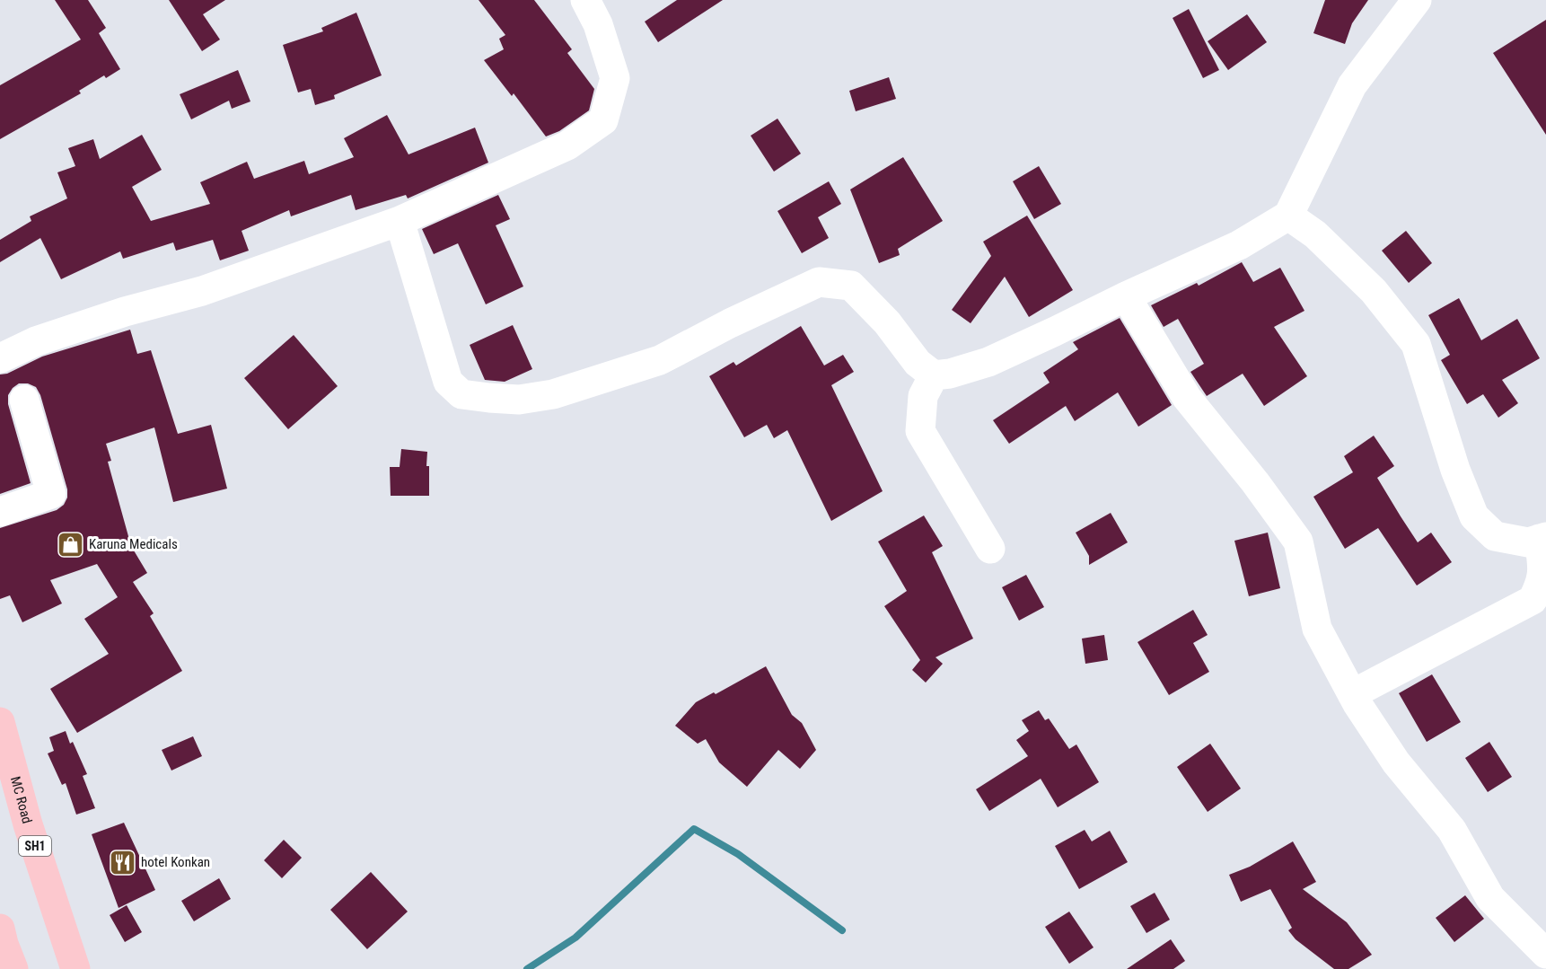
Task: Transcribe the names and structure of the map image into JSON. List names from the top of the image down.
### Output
{
  "streets": {
    "main road": ["MC Road", "SH1"]
  },
  "places": {
    "shop": ["Karuna Medicals"],
    "restaurant": ["hotel Konkan"]
  }
}
